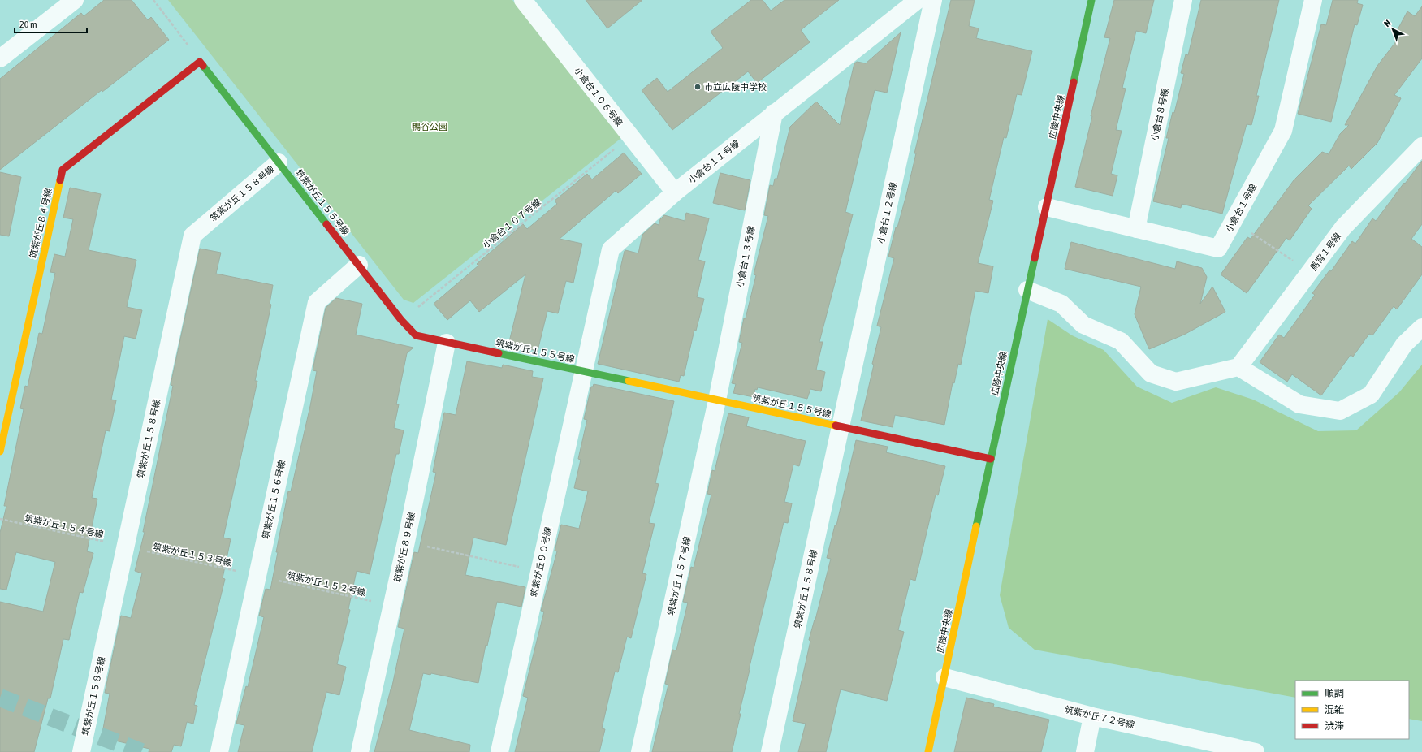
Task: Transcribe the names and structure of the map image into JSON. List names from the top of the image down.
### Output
{
  "streets": {
    "street": [
      "小倉台１０６号線",
      "小倉台８号線",
      "広陵中央線",
      "小倉台１１号線",
      "筑紫が丘１５８号線",
      "筑紫が丘１５５号線",
      "小倉台１号線",
      "小倉台１２号線",
      "筑紫が丘８４号線",
      "馬背１号線",
      "小倉台１３号線",
      "筑紫が丘１５６号線",
      "筑紫が丘８９号線",
      "筑紫が丘９０号線",
      "筑紫が丘１５７号線",
      "筑紫が丘７２号線"
    ],
    "path": [
      "小倉台１０７号線",
      "筑紫が丘１５４号線",
      "筑紫が丘１５３号線",
      "筑紫が丘１５２号線"
    ]
  },
  "crossings": [
    ["小倉台１０６号線", "小倉台１１号線"],
    ["小倉台１０６号線", "小倉台１０７号線"],
    ["小倉台８号線", "小倉台１号線"],
    ["広陵中央線", "筑紫が丘１５５号線"],
    ["広陵中央線", "小倉台１号線"],
    ["広陵中央線", "筑紫が丘７２号線"],
    ["小倉台１１号線", "筑紫が丘１５５号線"],
    ["小倉台１１号線", "小倉台１３号線"],
    ["小倉台１１号線", "筑紫が丘９０号線"],
    ["筑紫が丘１５８号線", "筑紫が丘１５５号線"],
    ["筑紫が丘１５８号線", "小倉台１２号線"],
    ["筑紫が丘１５８号線", "筑紫が丘１５４号線"],
    ["筑紫が丘１５８号線", "筑紫が丘１５３号線"],
    ["筑紫が丘１５５号線", "小倉台１２号線"],
    ["筑紫が丘１５５号線", "筑紫が丘８４号線"],
    ["筑紫が丘１５５号線", "小倉台１０７号線"],
    ["筑紫が丘１５５号線", "小倉台１３号線"],
    ["筑紫が丘１５５号線", "筑紫が丘１５６号線"],
    ["筑紫が丘１５５号線", "筑紫が丘８９号線"],
    ["筑紫が丘１５５号線", "筑紫が丘９０号線"],
    ["筑紫が丘１５５号線", "筑紫が丘１５７号線"],
    ["小倉台１３号線", "筑紫が丘１５７号線"],
    ["筑紫が丘１５６号線", "筑紫が丘１５３号線"],
    ["筑紫が丘１５６号線", "筑紫が丘１５２号線"],
    ["筑紫が丘１５４号線", "筑紫が丘１５３号線"],
    ["筑紫が丘８９号線", "筑紫が丘１５２号線"],
    ["筑紫が丘１５３号線", "筑紫が丘１５２号線"]
  ],
  "parks": ["鴨谷公園"],
  "places": ["市立広陵中学校"],
  "legend": ["順調", "混雑", "渋滞"],
  "scale_bar": "20 m",
  "north": "top left"
}
